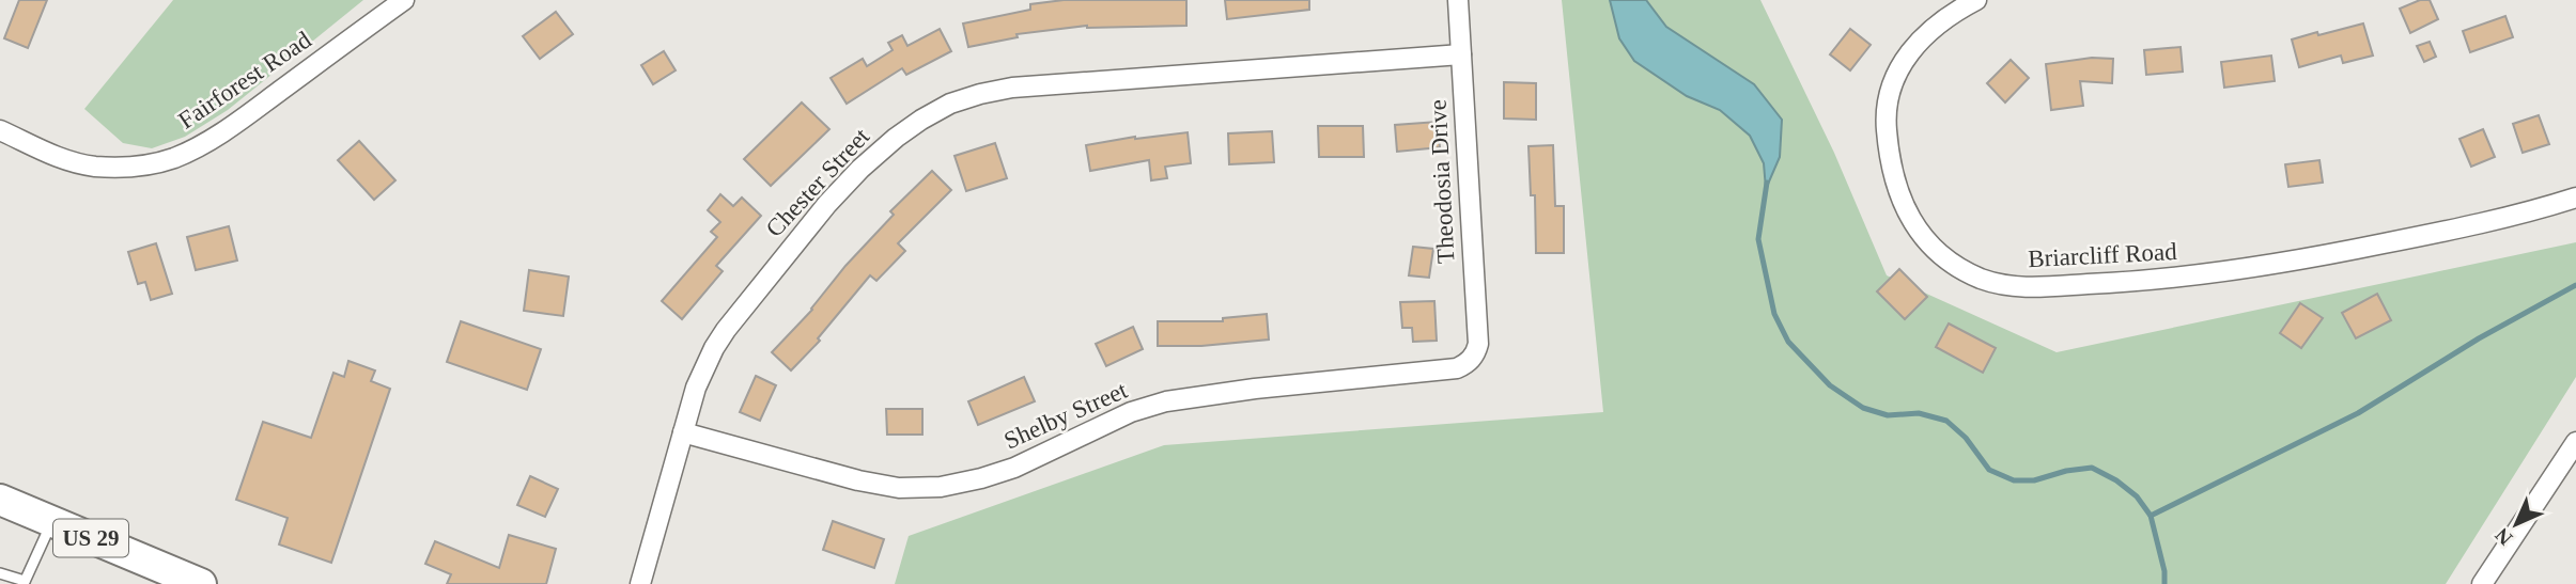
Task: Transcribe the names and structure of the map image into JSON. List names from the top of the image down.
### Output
{
  "streets": {
    "main road": ["US 29"],
    "street": [
      "Fairforest Road",
      "Theodosia Drive",
      "Chester Street",
      "Briarcliff Road",
      "Shelby Street"
    ]
  },
  "crossings": [
    ["Theodosia Drive", "Chester Street"],
    ["Theodosia Drive", "Shelby Street"],
    ["Chester Street", "Shelby Street"]
  ],
  "north": "bottom left"
}
